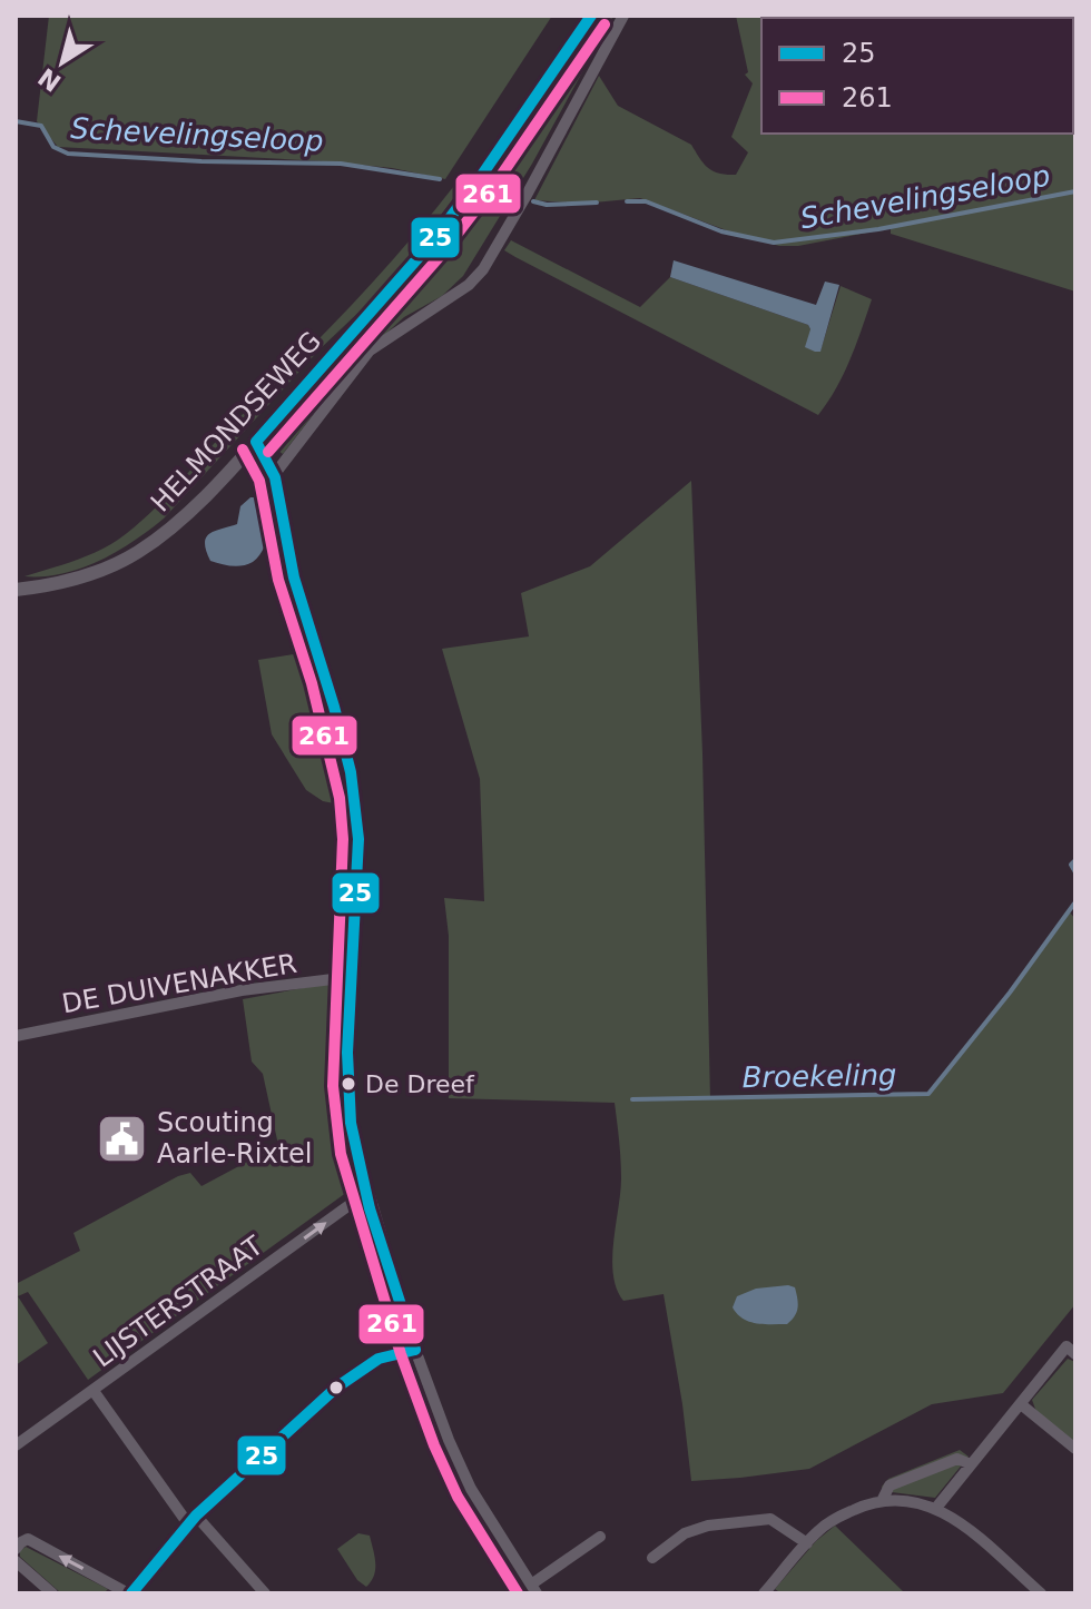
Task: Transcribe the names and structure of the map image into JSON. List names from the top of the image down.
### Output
{
  "streets": {
    "street": ["HELMONDSEWEG", "DE DUIVENAKKER", "LIJSTERSTRAAT"]
  },
  "one_way": ["LIJSTERSTRAAT"],
  "water": ["Schevelingseloop", "Broekeling"],
  "places": {
    "other": ["De Dreef"],
    "public building": ["Scouting Aarle-Rixtel"]
  },
  "lines": ["transit line 25", "transit line 261"],
  "legend": ["25", "261"],
  "north": "bottom left"
}
